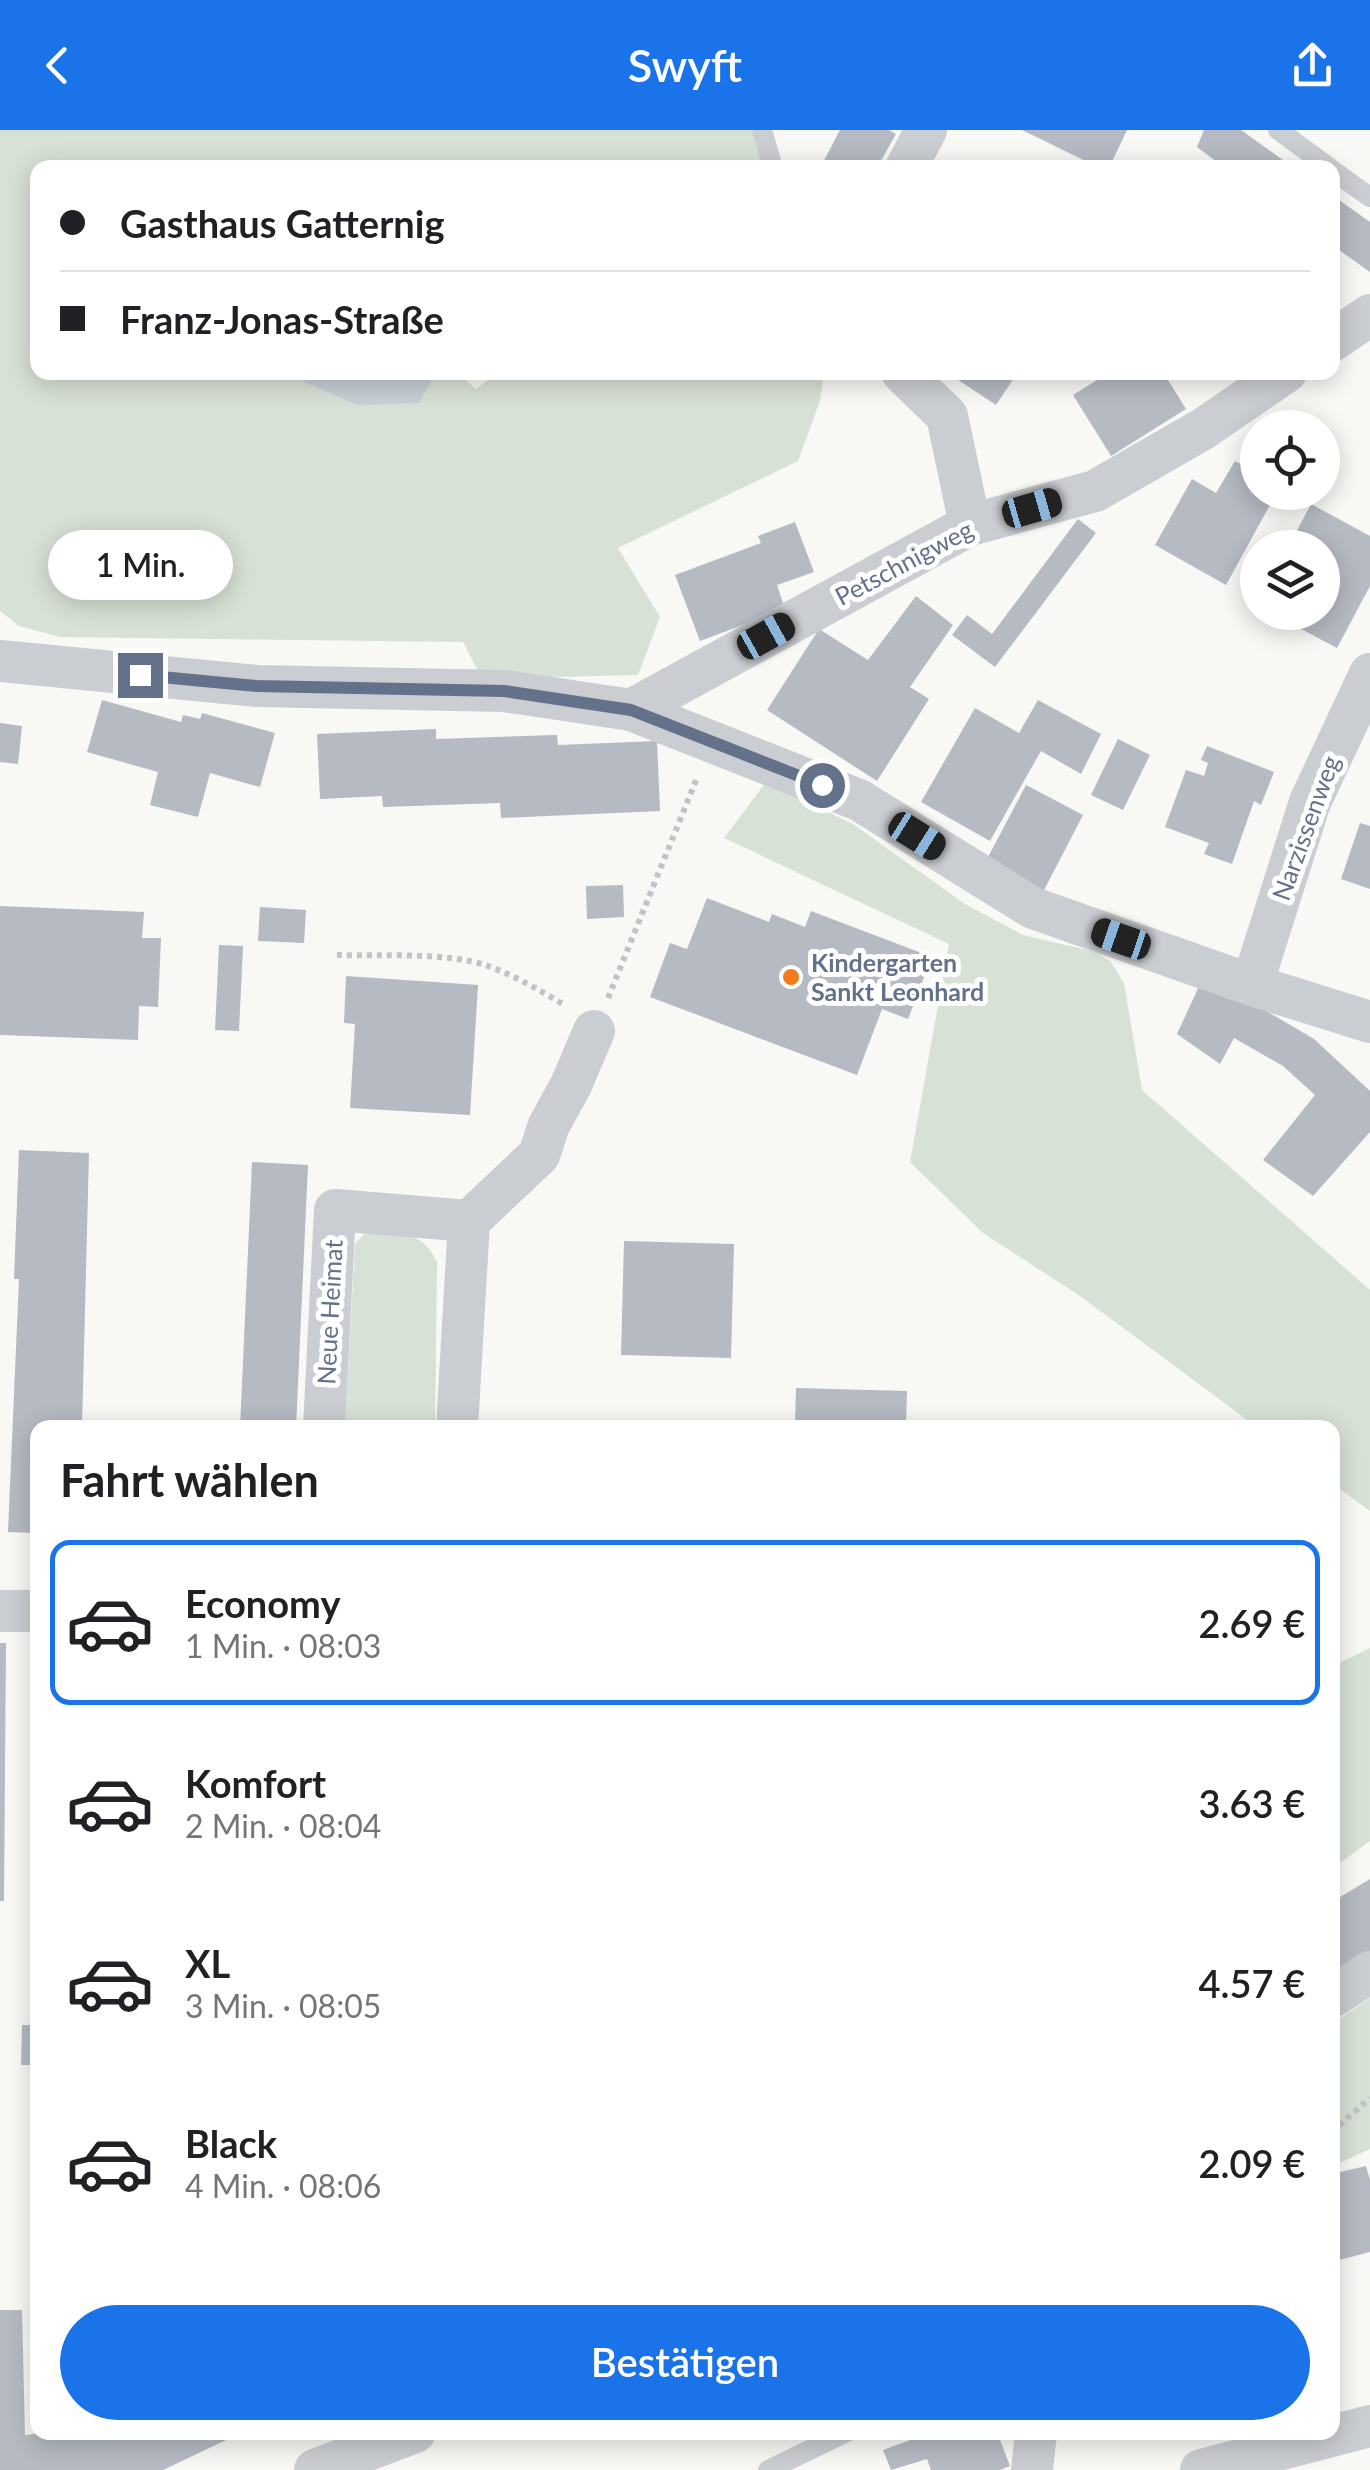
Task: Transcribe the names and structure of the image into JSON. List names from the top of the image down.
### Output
{
  "streets": {
    "street": ["Petschnigweg", "Narzissenweg", "Neue Heimat"]
  },
  "places": ["Kindergarten Sankt Leonhard"],
  "page": {
    "header": "Swyft",
    "banner": ["Gasthaus Gatternig", "Franz-Jonas-Straße"],
    "bubble": "1 Min.",
    "heading": "Fahrt wählen",
    "list": [
      {
        "name": "Economy",
        "note": "1 Min. · 08:03",
        "value": "2.69 €"
      },
      {
        "name": "Komfort",
        "note": "2 Min. · 08:04",
        "value": "3.63 €"
      },
      {
        "name": "XL",
        "note": "3 Min. · 08:05",
        "value": "4.57 €"
      },
      {
        "name": "Black",
        "note": "4 Min. · 08:06",
        "value": "2.09 €"
      }
    ],
    "buttons": "Bestätigen"
  }
}
